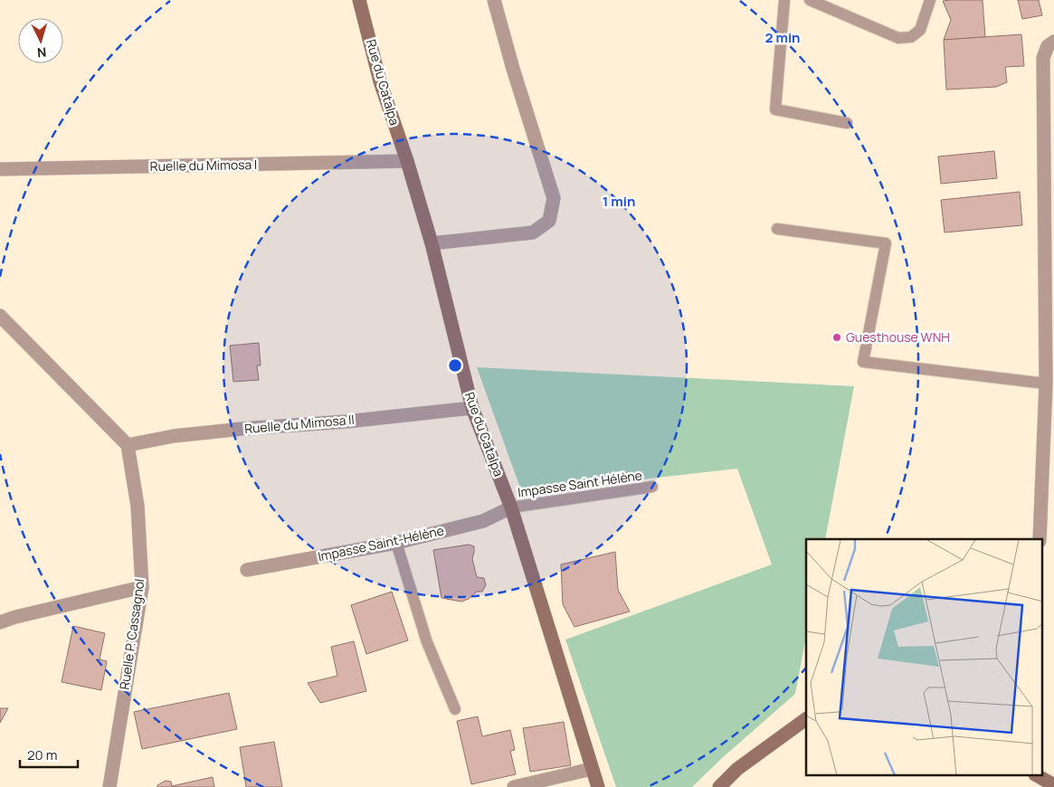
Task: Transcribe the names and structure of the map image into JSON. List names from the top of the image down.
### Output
{
  "streets": {
    "street": [
      "Rue du Catalpa",
      "Ruelle du Mimosa I",
      "Ruelle du Mimosa II",
      "Impasse Saint-Hélène",
      "Ruelle P. Cassagnol"
    ],
    "lane": ["Impasse Saint Hélène"]
  },
  "crossings": [
    ["Rue du Catalpa", "Ruelle du Mimosa I"],
    ["Rue du Catalpa", "Ruelle du Mimosa II"],
    ["Rue du Catalpa", "Impasse Saint Hélène"],
    ["Rue du Catalpa", "Impasse Saint-Hélène"],
    ["Ruelle du Mimosa II", "Ruelle P. Cassagnol"],
    ["Impasse Saint Hélène", "Impasse Saint-Hélène"]
  ],
  "places": ["Guesthouse WNH"],
  "scale_bar": "20 m",
  "north": "bottom",
  "rings": ["2 min", "1 min"]
}
